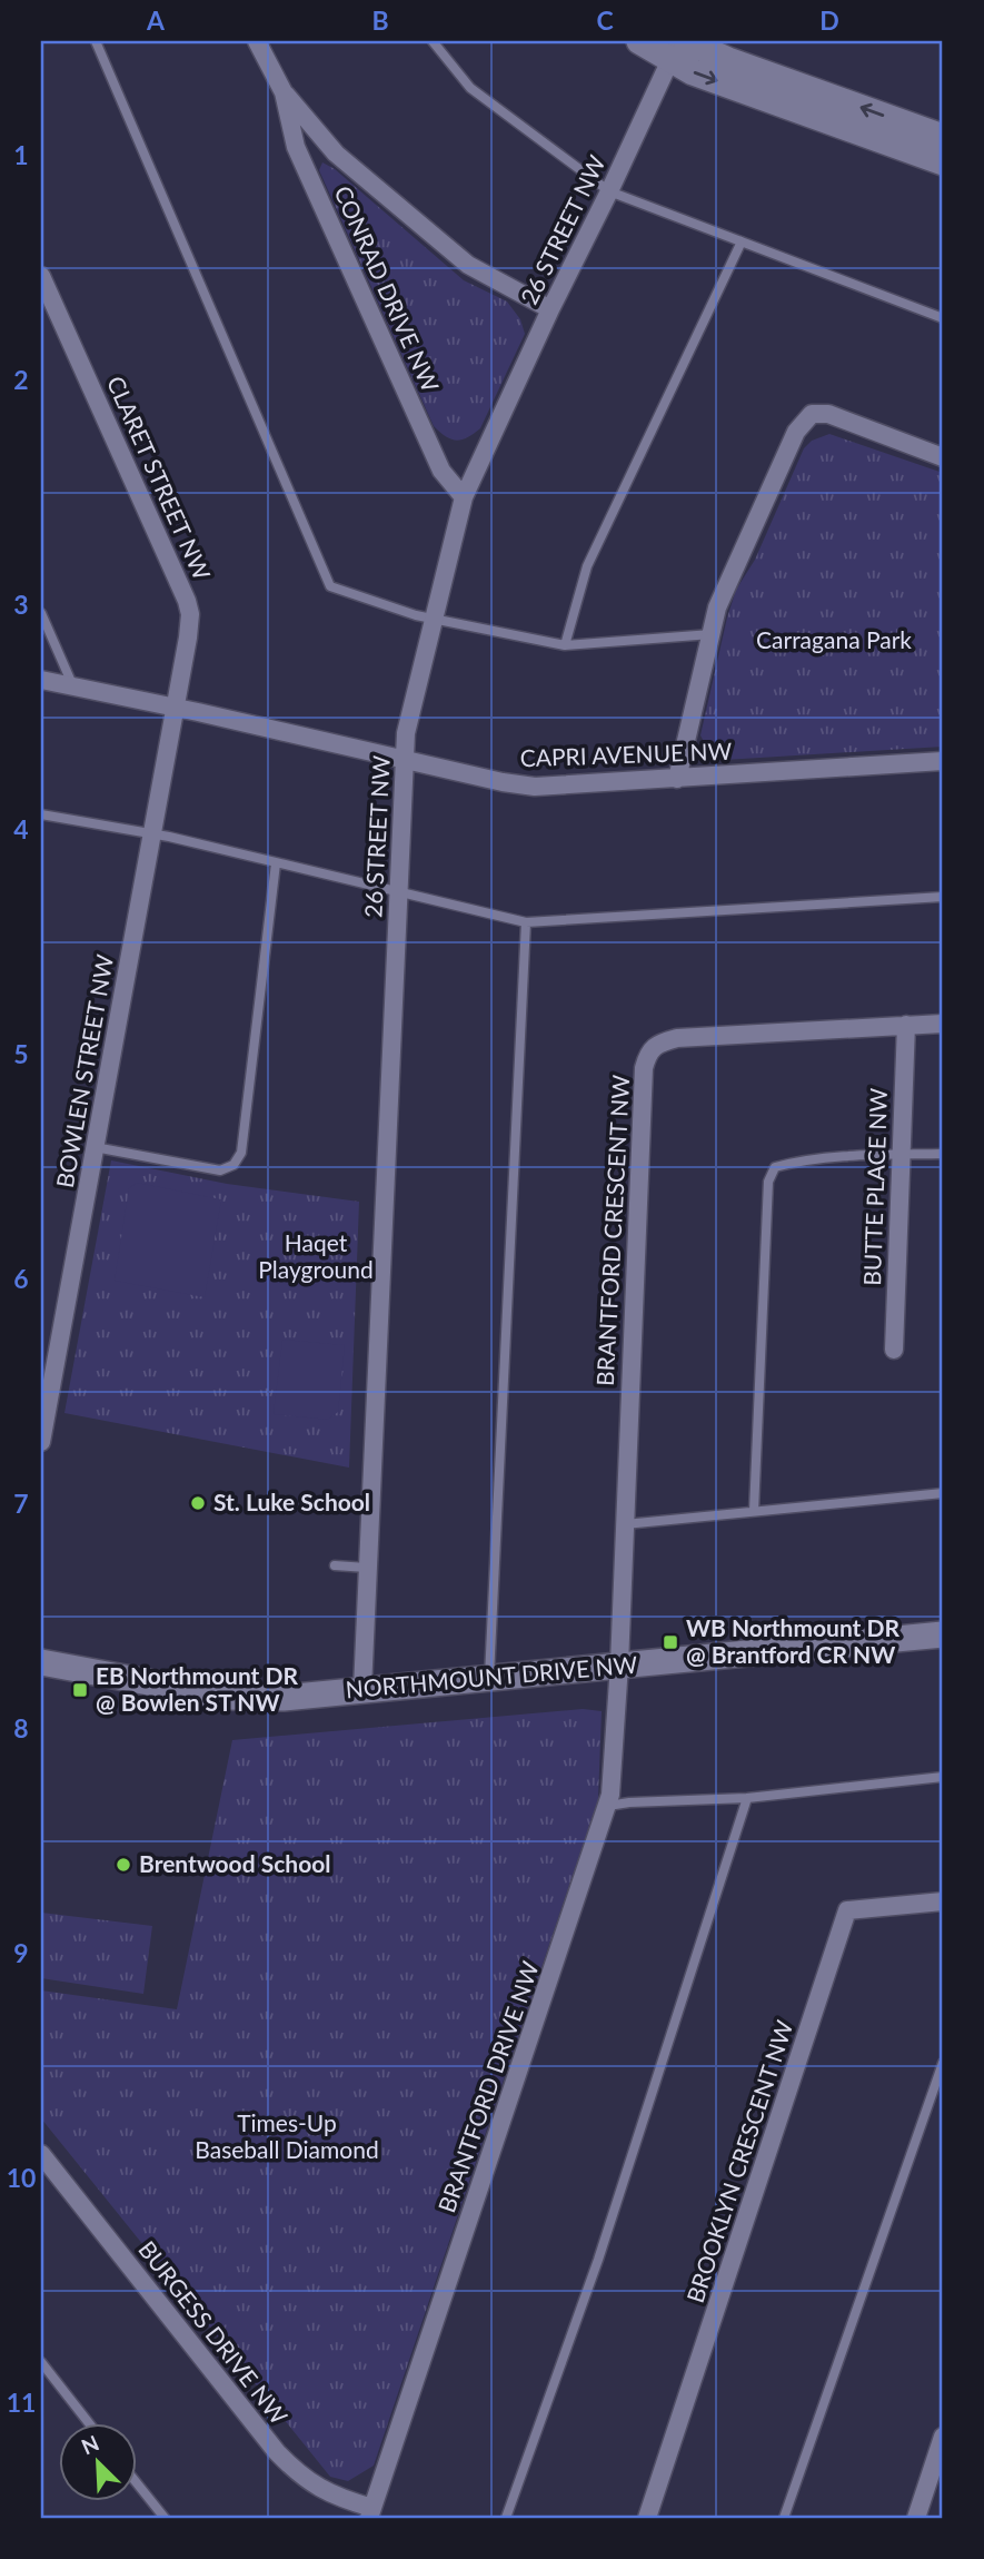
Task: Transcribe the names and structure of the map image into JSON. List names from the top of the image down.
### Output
{
  "streets": {
    "street": [
      "26 STREET NW",
      "CONRAD DRIVE NW",
      "CLARET STREET NW",
      "CAPRI AVENUE NW",
      "BOWLEN STREET NW",
      "BUTTE PLACE NW",
      "BRANTFORD CRESCENT NW",
      "NORTHMOUNT DRIVE NW",
      "BRANTFORD DRIVE NW",
      "BROOKLYN CRESCENT NW",
      "BURGESS DRIVE NW"
    ]
  },
  "crossings": [
    ["26 STREET NW", "CONRAD DRIVE NW"],
    ["26 STREET NW", "CAPRI AVENUE NW"],
    ["26 STREET NW", "NORTHMOUNT DRIVE NW"],
    ["CLARET STREET NW", "CAPRI AVENUE NW"],
    ["CLARET STREET NW", "BOWLEN STREET NW"],
    ["CAPRI AVENUE NW", "BOWLEN STREET NW"],
    ["BUTTE PLACE NW", "BRANTFORD CRESCENT NW"],
    ["BRANTFORD CRESCENT NW", "NORTHMOUNT DRIVE NW"],
    ["BRANTFORD CRESCENT NW", "BRANTFORD DRIVE NW"],
    ["NORTHMOUNT DRIVE NW", "BRANTFORD DRIVE NW"],
    ["BRANTFORD DRIVE NW", "BURGESS DRIVE NW"]
  ],
  "parks": ["Carragana Park", "Haqet Playground", "Times-Up Baseball Diamond"],
  "places": {
    "other": ["St. Luke School", "Brentwood School"],
    "transit": ["WB Northmount DR @ Brantford CR NW", "EB Northmount DR @ Bowlen ST NW"]
  },
  "north": "top left",
  "grid": {
    "columns": [
      "A",
      "B",
      "C",
      "D"
    ],
    "rows": [
      "1",
      "2",
      "3",
      "4",
      "5",
      "6",
      "7",
      "8",
      "9",
      "10",
      "11"
    ]
  }
}
